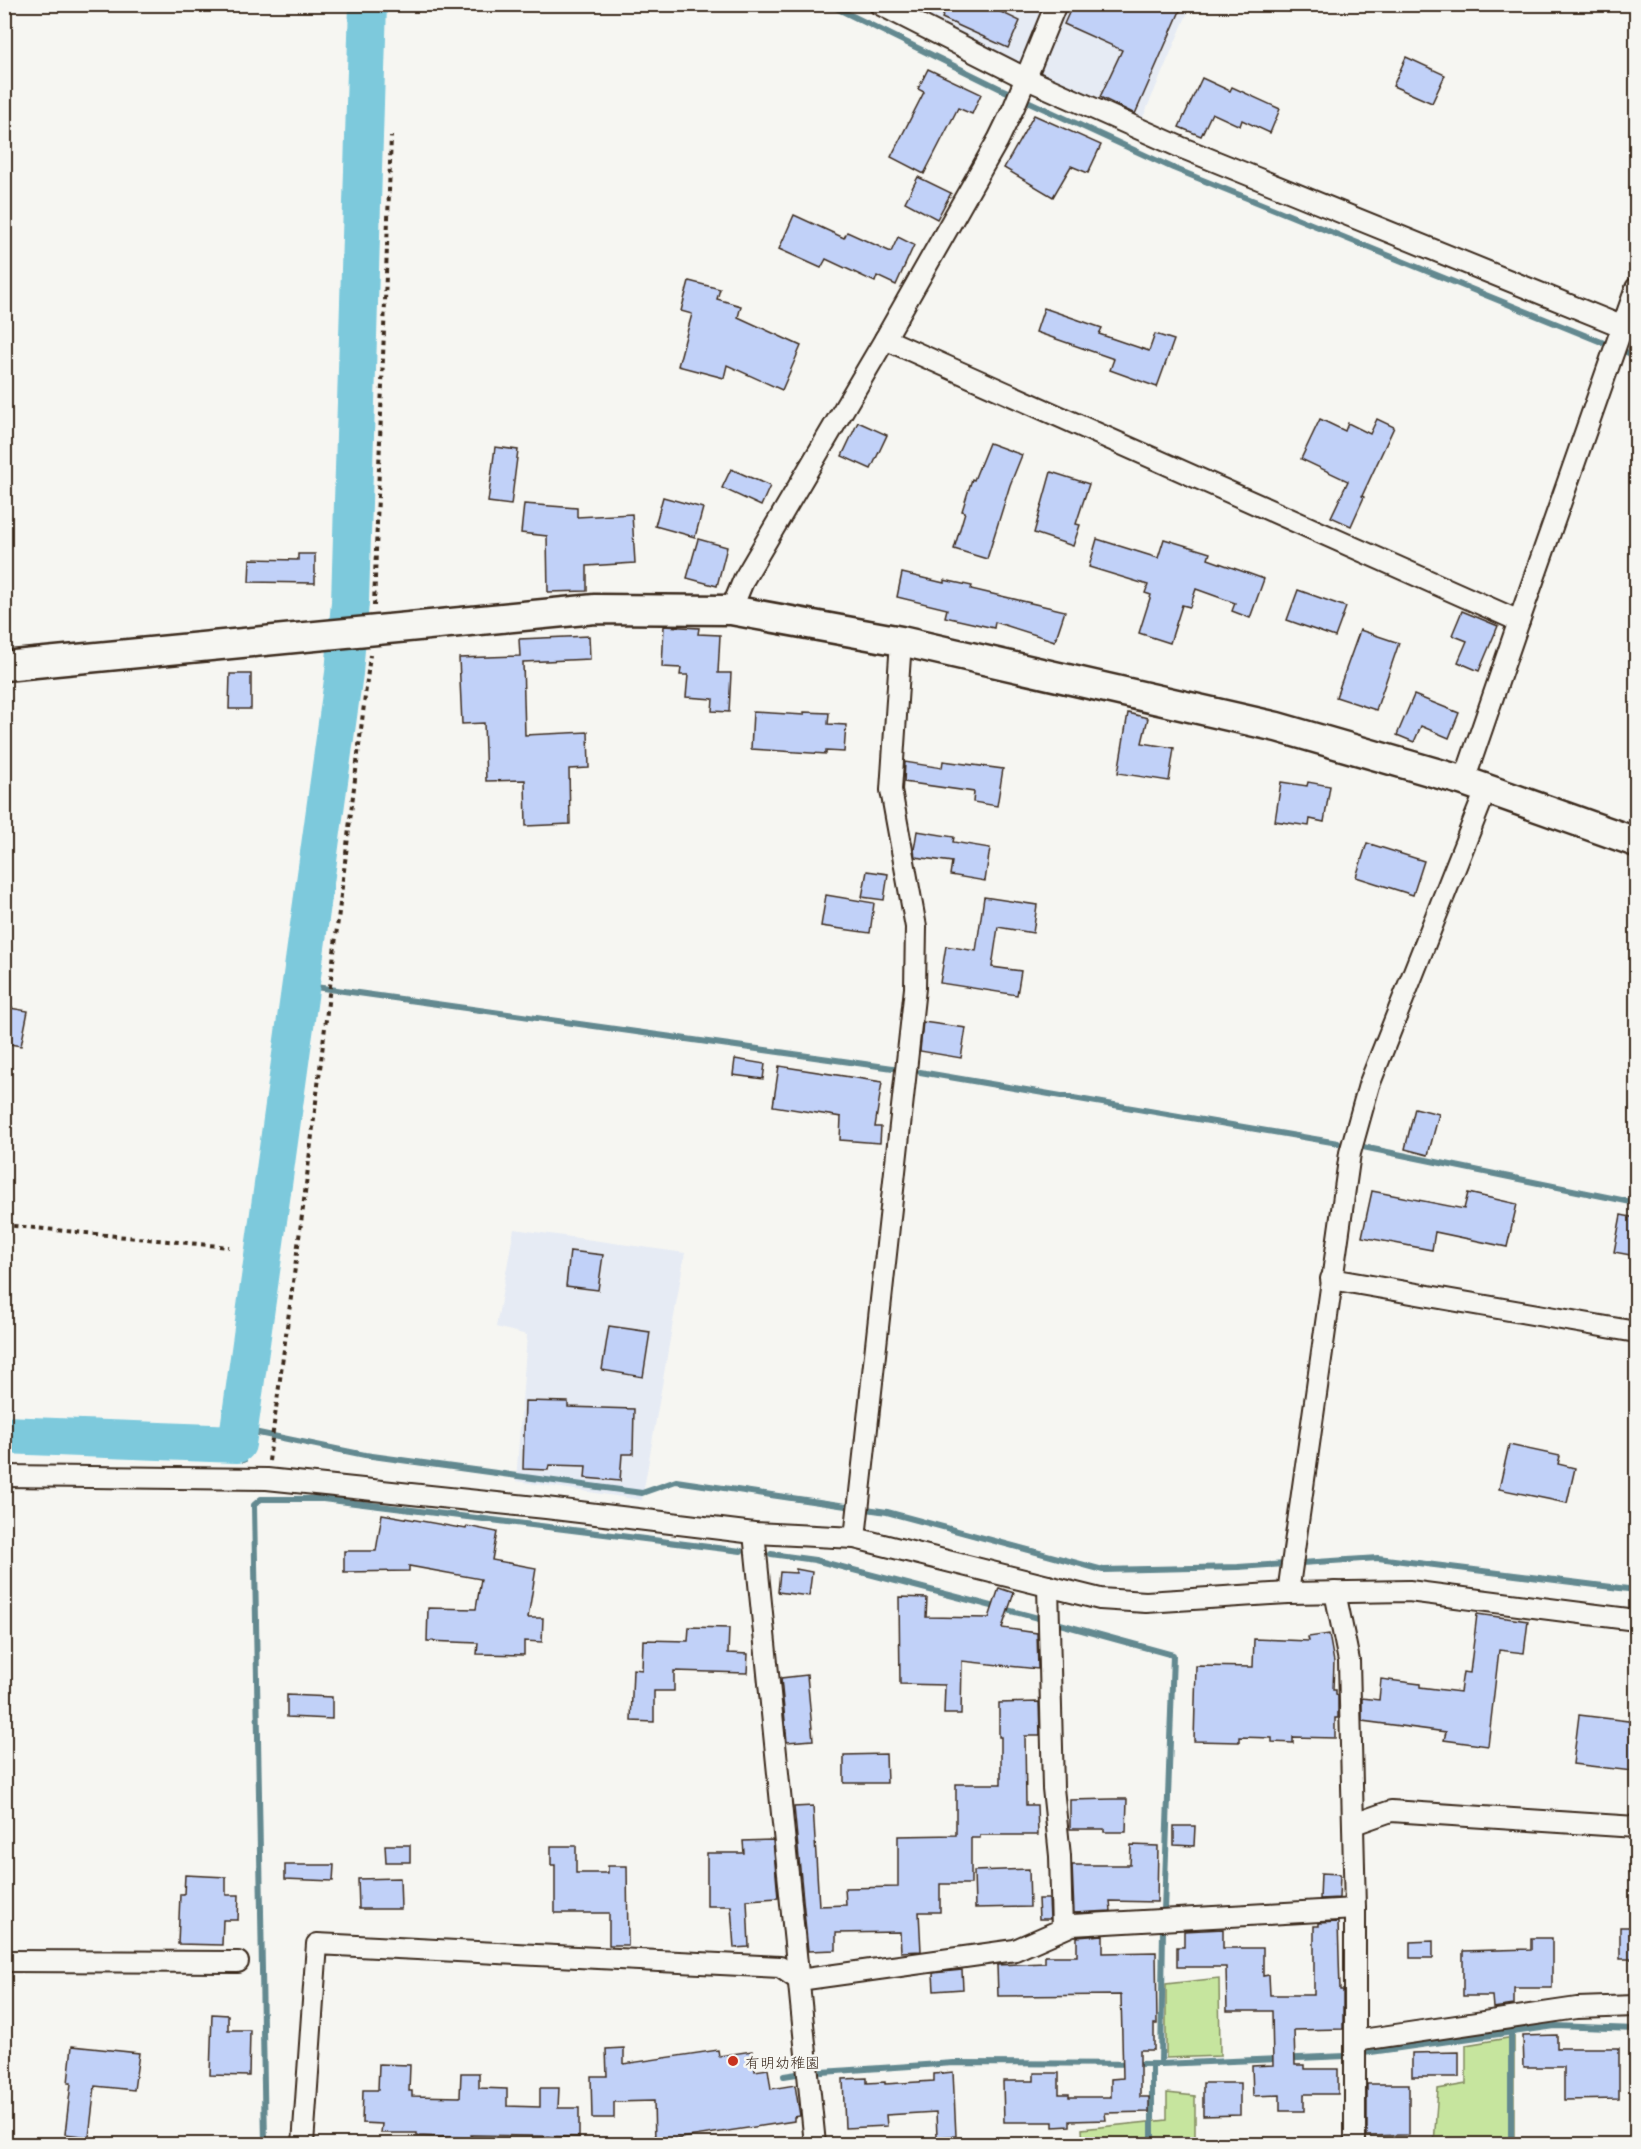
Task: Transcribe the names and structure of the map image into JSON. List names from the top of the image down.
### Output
{
  "places": ["有明幼稚園"]
}
